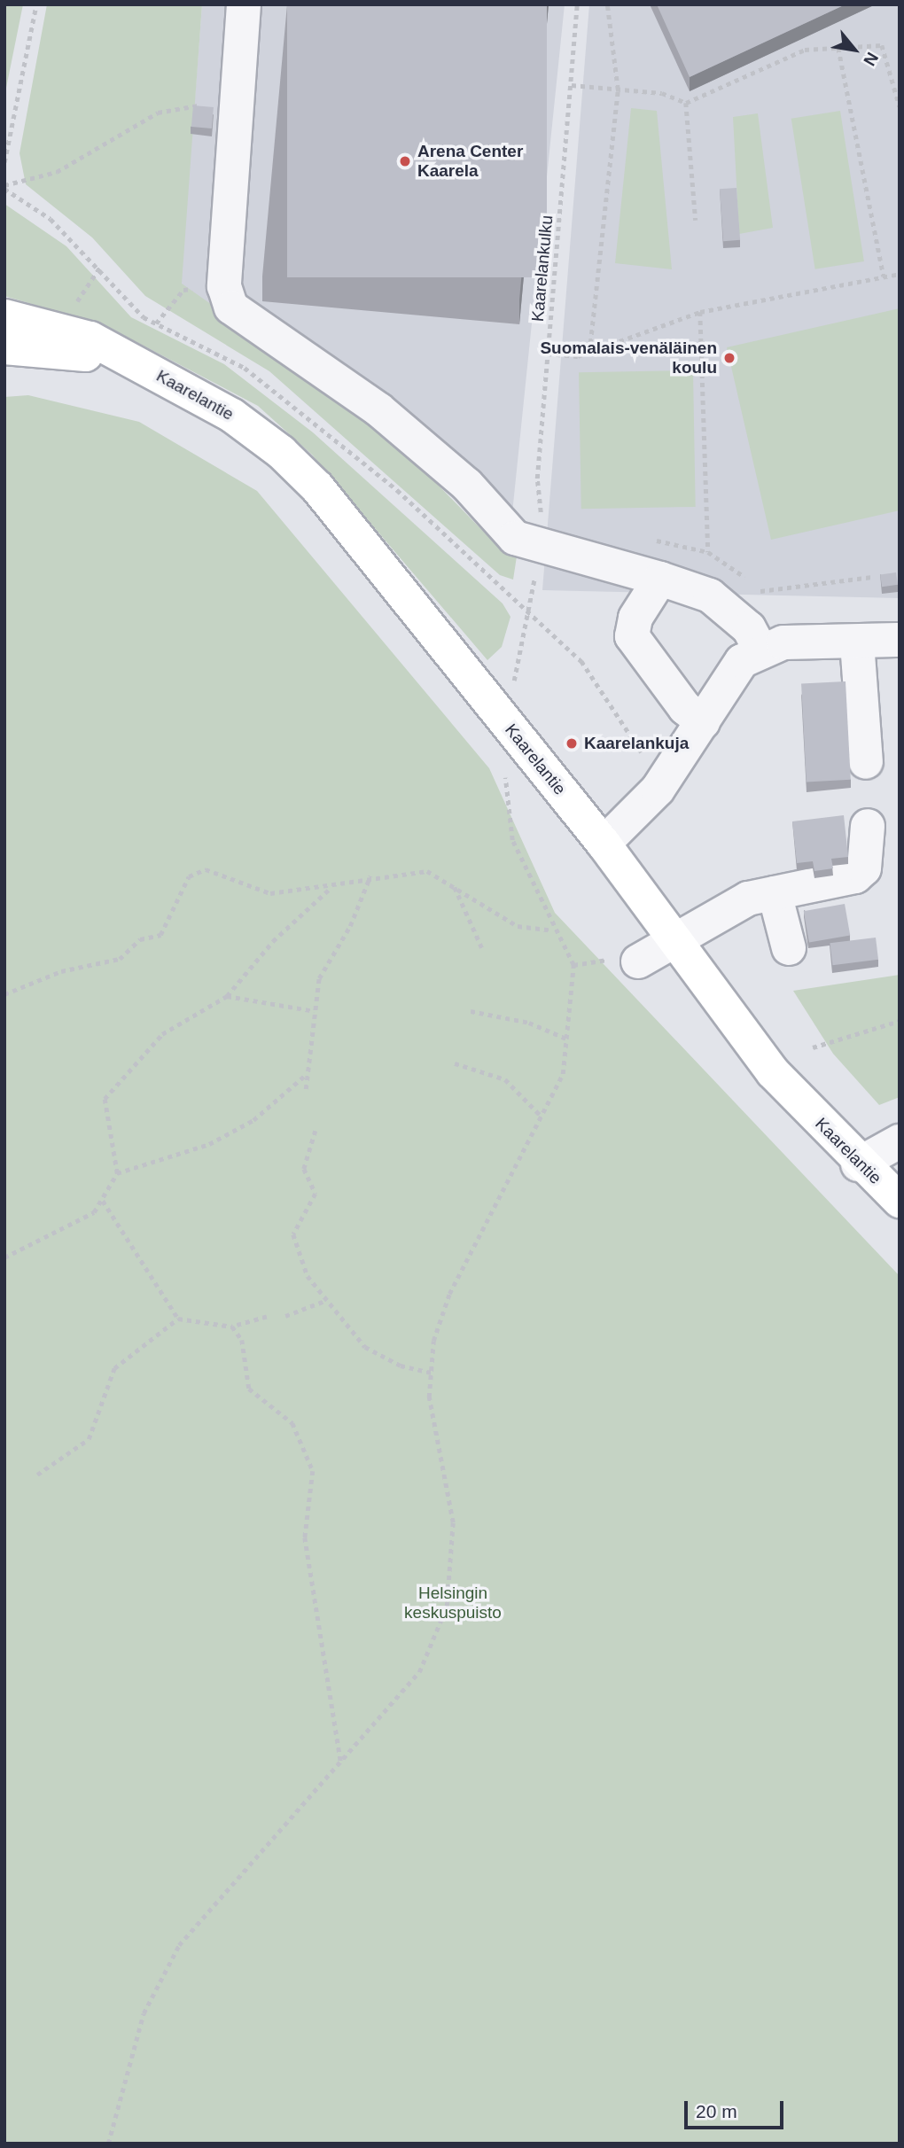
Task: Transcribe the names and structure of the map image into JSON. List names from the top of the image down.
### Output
{
  "streets": {
    "main road": ["Kaarelantie"],
    "path": ["Kaarelankulku"]
  },
  "parks": ["Helsingin keskuspuisto"],
  "places": ["Arena Center Kaarela", "Suomalais-venäläinen koulu", "Kaarelankuja"],
  "scale_bar": "20 m",
  "north": "bottom right"
}
